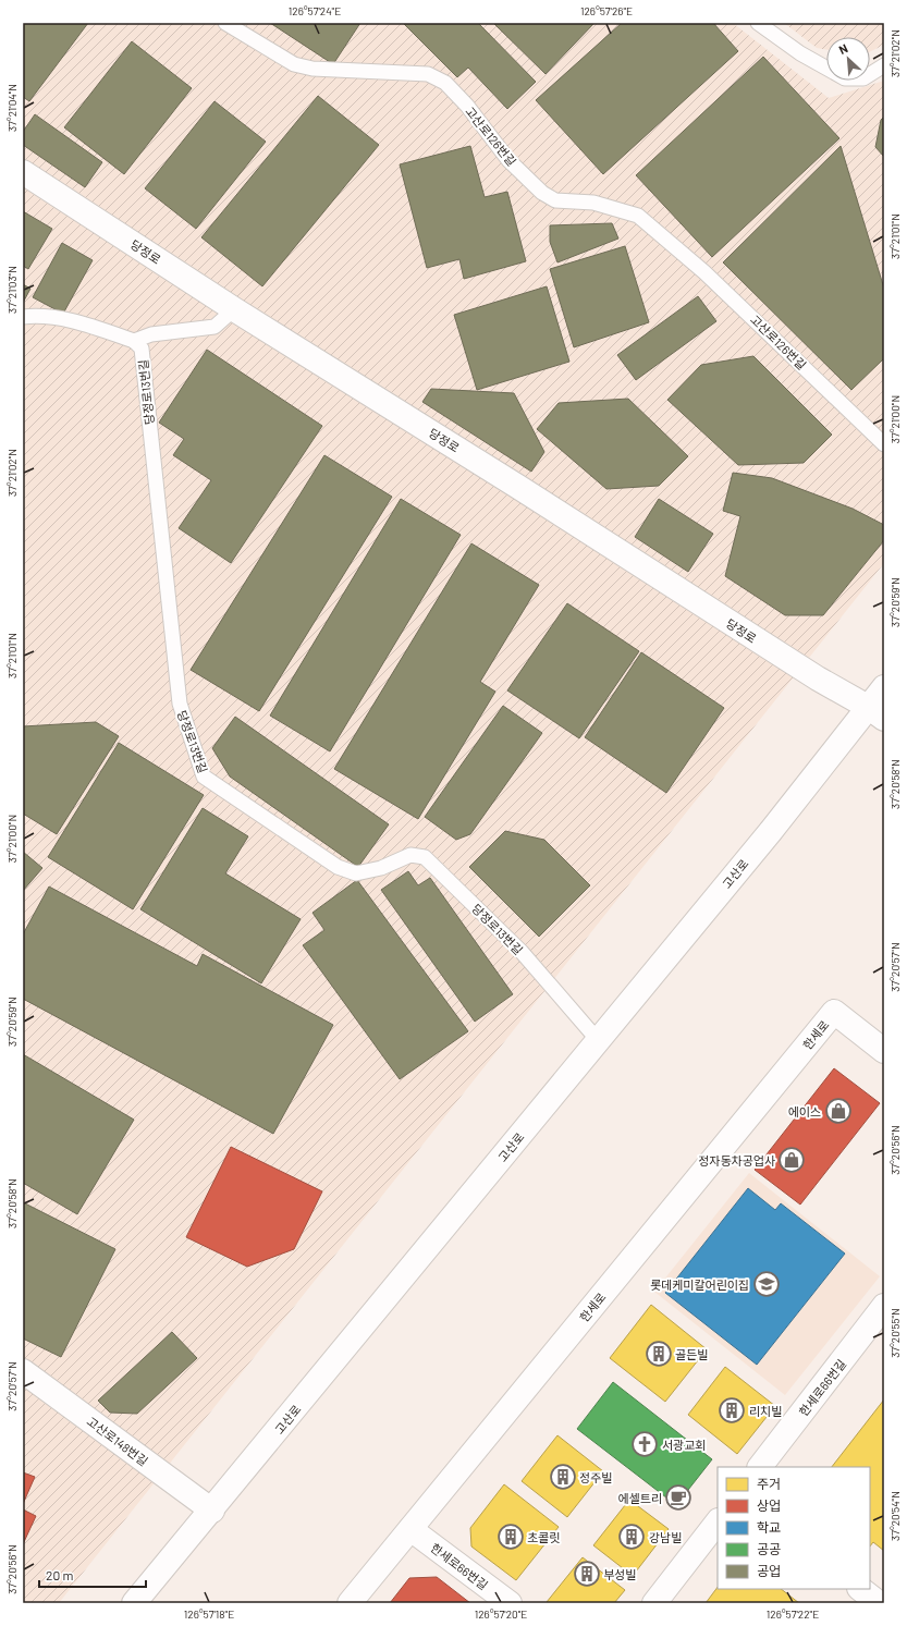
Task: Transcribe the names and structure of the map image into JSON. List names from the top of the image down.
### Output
{
  "streets": {
    "street": [
      "당정로",
      "고산로",
      "한세로",
      "한세로66번길",
      "고산로148번길"
    ],
    "lane": ["고산로126번길", "당정로13번길"]
  },
  "crossings": [
    ["당정로", "고산로"],
    ["당정로13번길", "고산로"],
    ["고산로", "고산로148번길"],
    ["한세로", "한세로66번길"]
  ],
  "places": {
    "shop": ["에이스", "정자동차공업사"],
    "school or university": ["롯데케미칼어린이집"],
    "building": [
      "골든빌",
      "리치빌",
      "정주빌",
      "초콜릿",
      "강남빌",
      "부성빌"
    ],
    "church": ["서광교회"],
    "cafe": ["에셀트리"]
  },
  "legend": [
    "주거",
    "상업",
    "학교",
    "공공",
    "공업"
  ],
  "scale_bar": "20 m",
  "north": "top left",
  "coordinates": [
    "126°57'24\"E",
    "126°57'26\"E",
    "37°21'02\"N",
    "37°21'04\"N",
    "37°21'01\"N",
    "37°21'03\"N",
    "37°21'00\"N",
    "37°20'59\"N",
    "37°20'58\"N",
    "37°20'57\"N",
    "37°20'56\"N",
    "37°20'55\"N",
    "37°20'54\"N",
    "126°57'18\"E",
    "126°57'20\"E",
    "126°57'22\"E"
  ]
}
